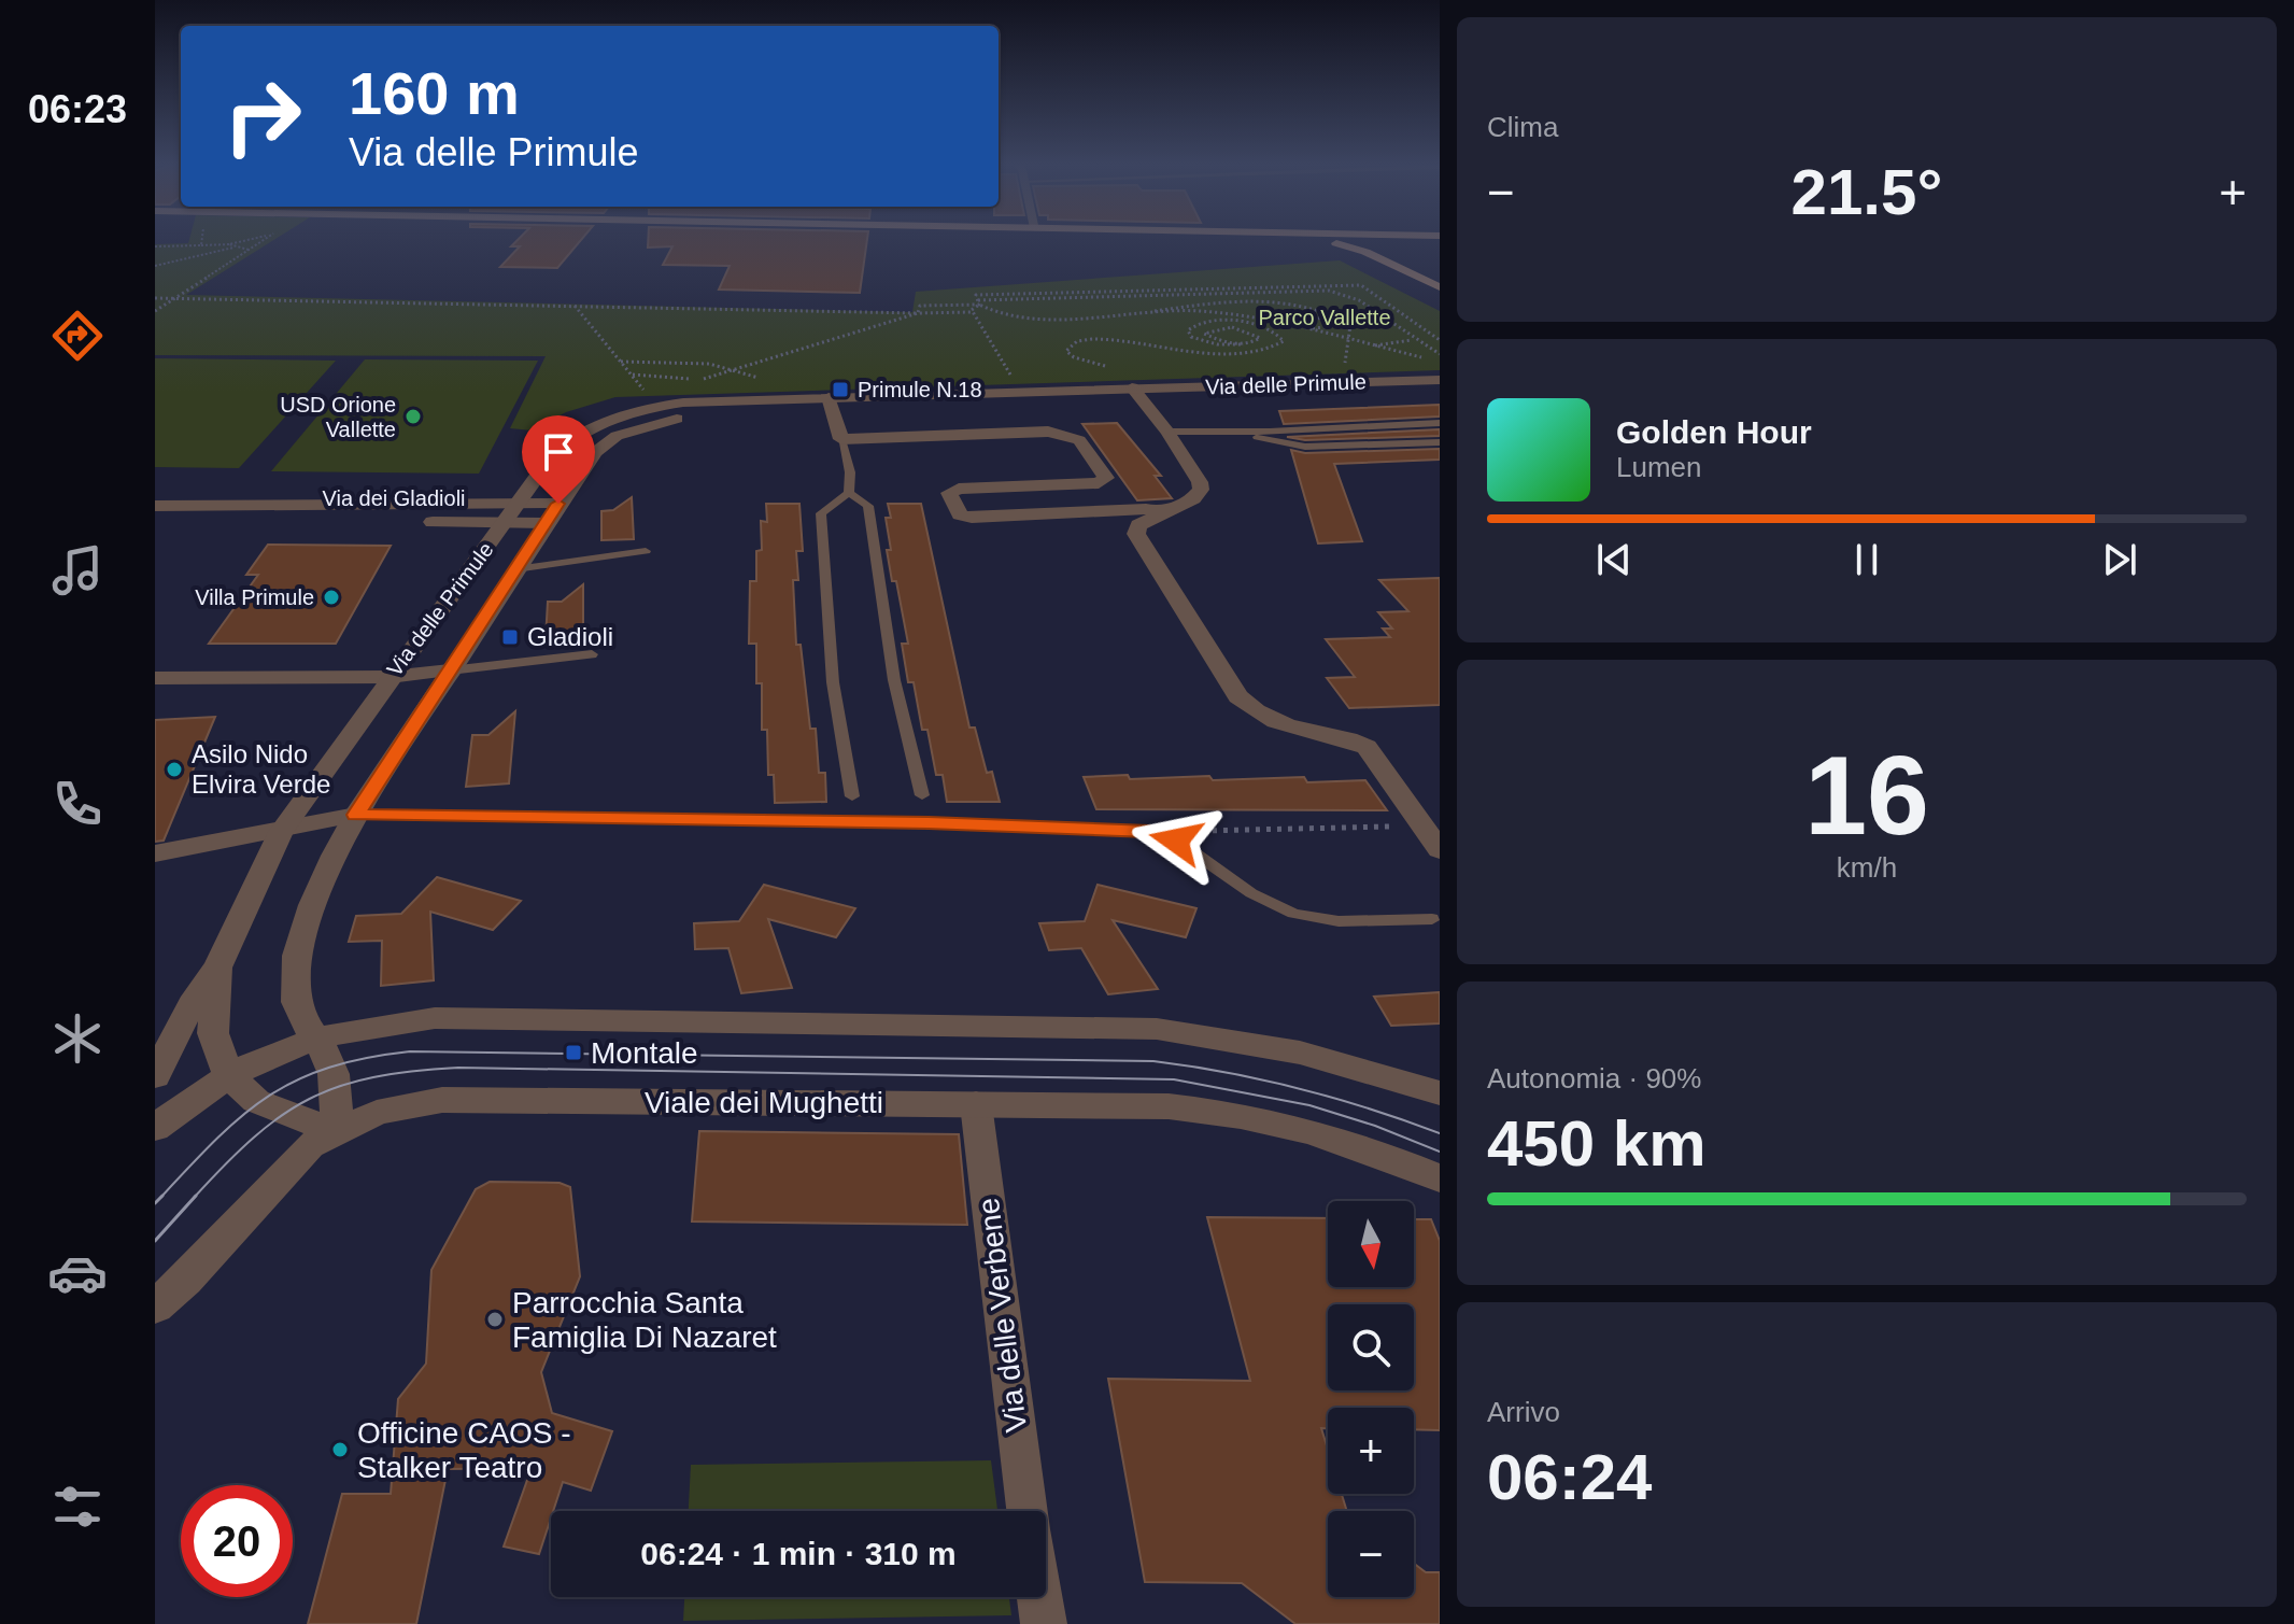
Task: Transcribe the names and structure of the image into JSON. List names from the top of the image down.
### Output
{
  "streets": {
    "street": [
      "Via delle Primule",
      "Via dei Gladioli",
      "Viale dei Mughetti",
      "Via delle Verbene"
    ]
  },
  "crossings": [
    ["Via delle Primule", "Via dei Gladioli"],
    ["Via delle Primule", "Viale dei Mughetti"],
    ["Viale dei Mughetti", "Via delle Verbene"]
  ],
  "parks": ["Parco Vallette"],
  "places": {
    "transit": ["Primule N.18", "Gladioli", "Montale"],
    "other": [
      "USD Orione Vallette",
      "Villa Primule",
      "Asilo Nido Elvira Verde",
      "Parrocchia Santa Famiglia Di Nazaret",
      "Officine CAOS - Stalker Teatro"
    ]
  },
  "north": "bottom",
  "page": {
    "tabs": "06:23",
    "tile": [
      "Clima",
      ["16", "km/h"],
      ["Autonomia · 90%", "450 km"],
      ["Arrivo", "06:24"]
    ],
    "turn": ["160 m", "Via delle Primule"],
    "heat": ["−", "21.5°", "+"],
    "song": ["Golden Hour", "Lumen"],
    "map_buttons": ["+", "−"],
    "limit": "20",
    "trip": "06:24 · 1 min · 310 m"
  }
}
